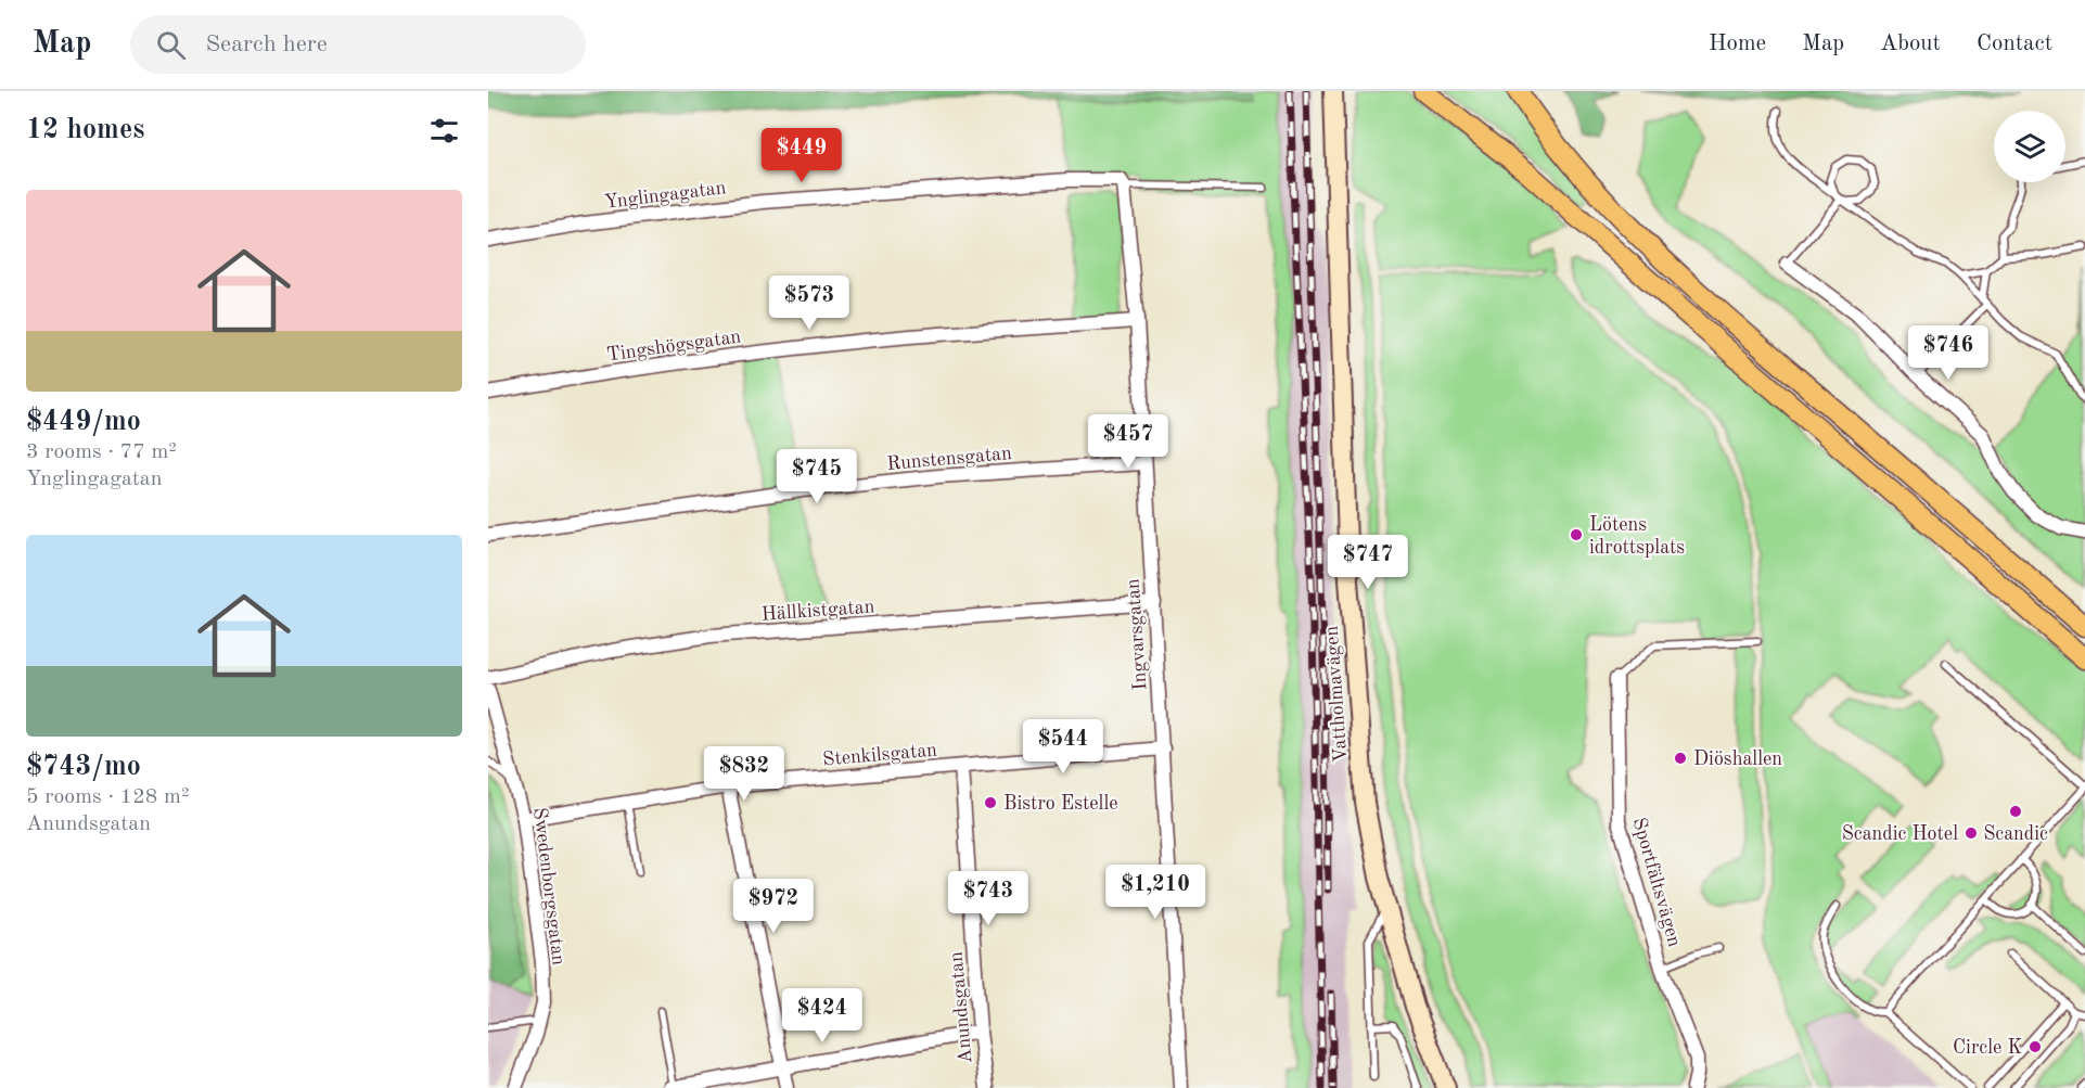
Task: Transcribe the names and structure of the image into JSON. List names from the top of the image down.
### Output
{
  "streets": {
    "main road": ["Vattholmavägen"],
    "street": [
      "Ynglingagatan",
      "Tingshögsgatan",
      "Runstensgatan",
      "Hällkistgatan",
      "Ingvarsgatan",
      "Stenkilsgatan",
      "Sportfältsvägen",
      "Swedenborgsgatan",
      "Anundsgatan"
    ]
  },
  "crossings": [
    ["Ynglingagatan", "Ingvarsgatan"],
    ["Tingshögsgatan", "Ingvarsgatan"],
    ["Runstensgatan", "Ingvarsgatan"],
    ["Hällkistgatan", "Ingvarsgatan"],
    ["Ingvarsgatan", "Stenkilsgatan"],
    ["Stenkilsgatan", "Swedenborgsgatan"],
    ["Stenkilsgatan", "Anundsgatan"]
  ],
  "places": [
    "Lötens idrottsplats",
    "Diöshallen",
    "Bistro Estelle",
    "Scandic",
    "Scandic Hotel",
    "Circle K"
  ],
  "page": {
    "header": "Map",
    "search": "Search here",
    "nav": [
      "Home",
      "Map",
      "About",
      "Contact"
    ],
    "heading": "12 homes",
    "price": [
      "$449",
      "$573",
      "$746",
      "$457",
      "$745",
      "$747",
      "$544",
      "$832",
      "$1,210",
      "$743",
      "$972",
      "$424"
    ],
    "list": [
      {
        "name": "$449/mo",
        "note": "3 rooms · 77 m² · Ynglingagatan"
      },
      {
        "name": "$743/mo",
        "note": "5 rooms · 128 m² · Anundsgatan"
      }
    ]
  }
}
